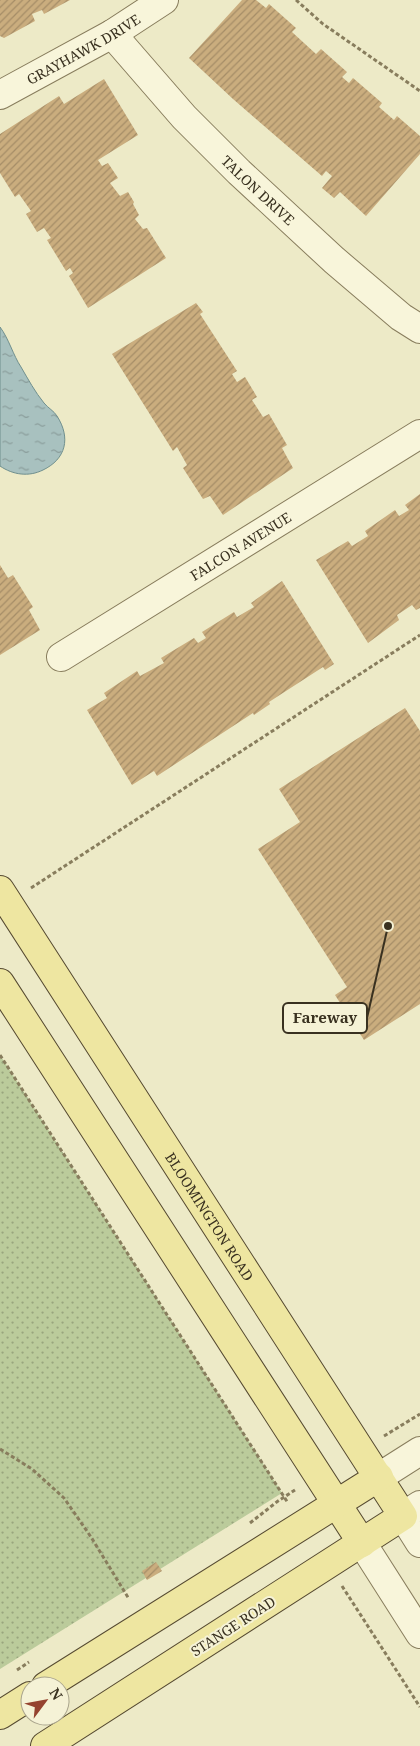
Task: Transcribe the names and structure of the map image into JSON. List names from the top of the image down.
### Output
{
  "streets": {
    "main road": ["BLOOMINGTON ROAD", "STANGE ROAD"],
    "street": ["GRAYHAWK DRIVE", "TALON DRIVE", "FALCON AVENUE"]
  },
  "crossings": [
    ["GRAYHAWK DRIVE", "TALON DRIVE"],
    ["BLOOMINGTON ROAD", "STANGE ROAD"]
  ],
  "places": ["Fareway"],
  "north": "top right"
}
